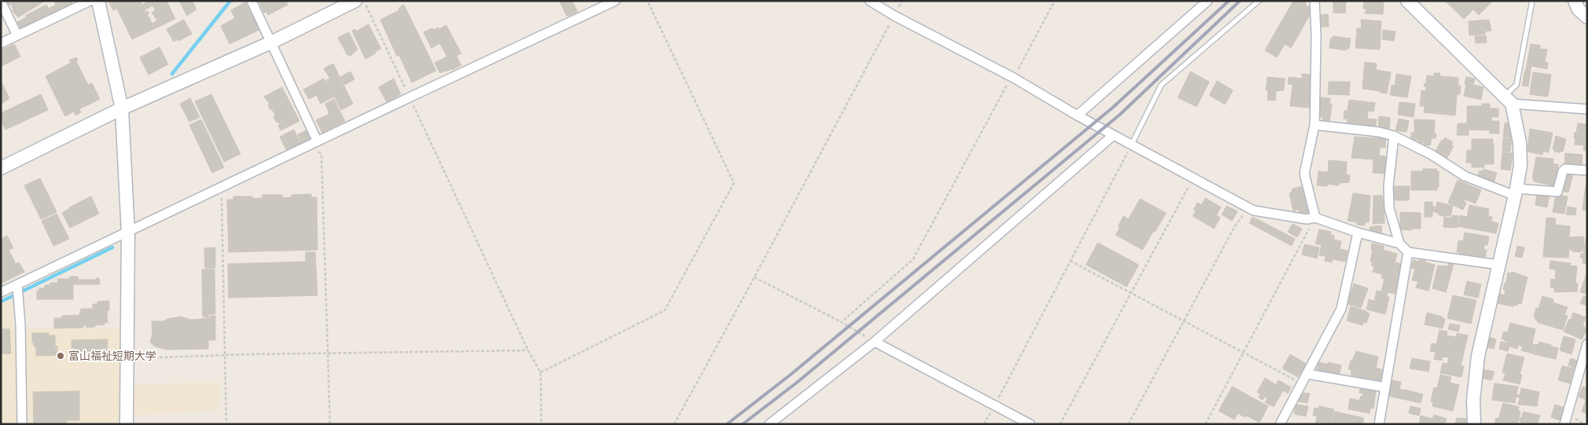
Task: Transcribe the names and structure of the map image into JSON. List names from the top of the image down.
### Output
{
  "places": ["富山福祉短期大学"]
}
